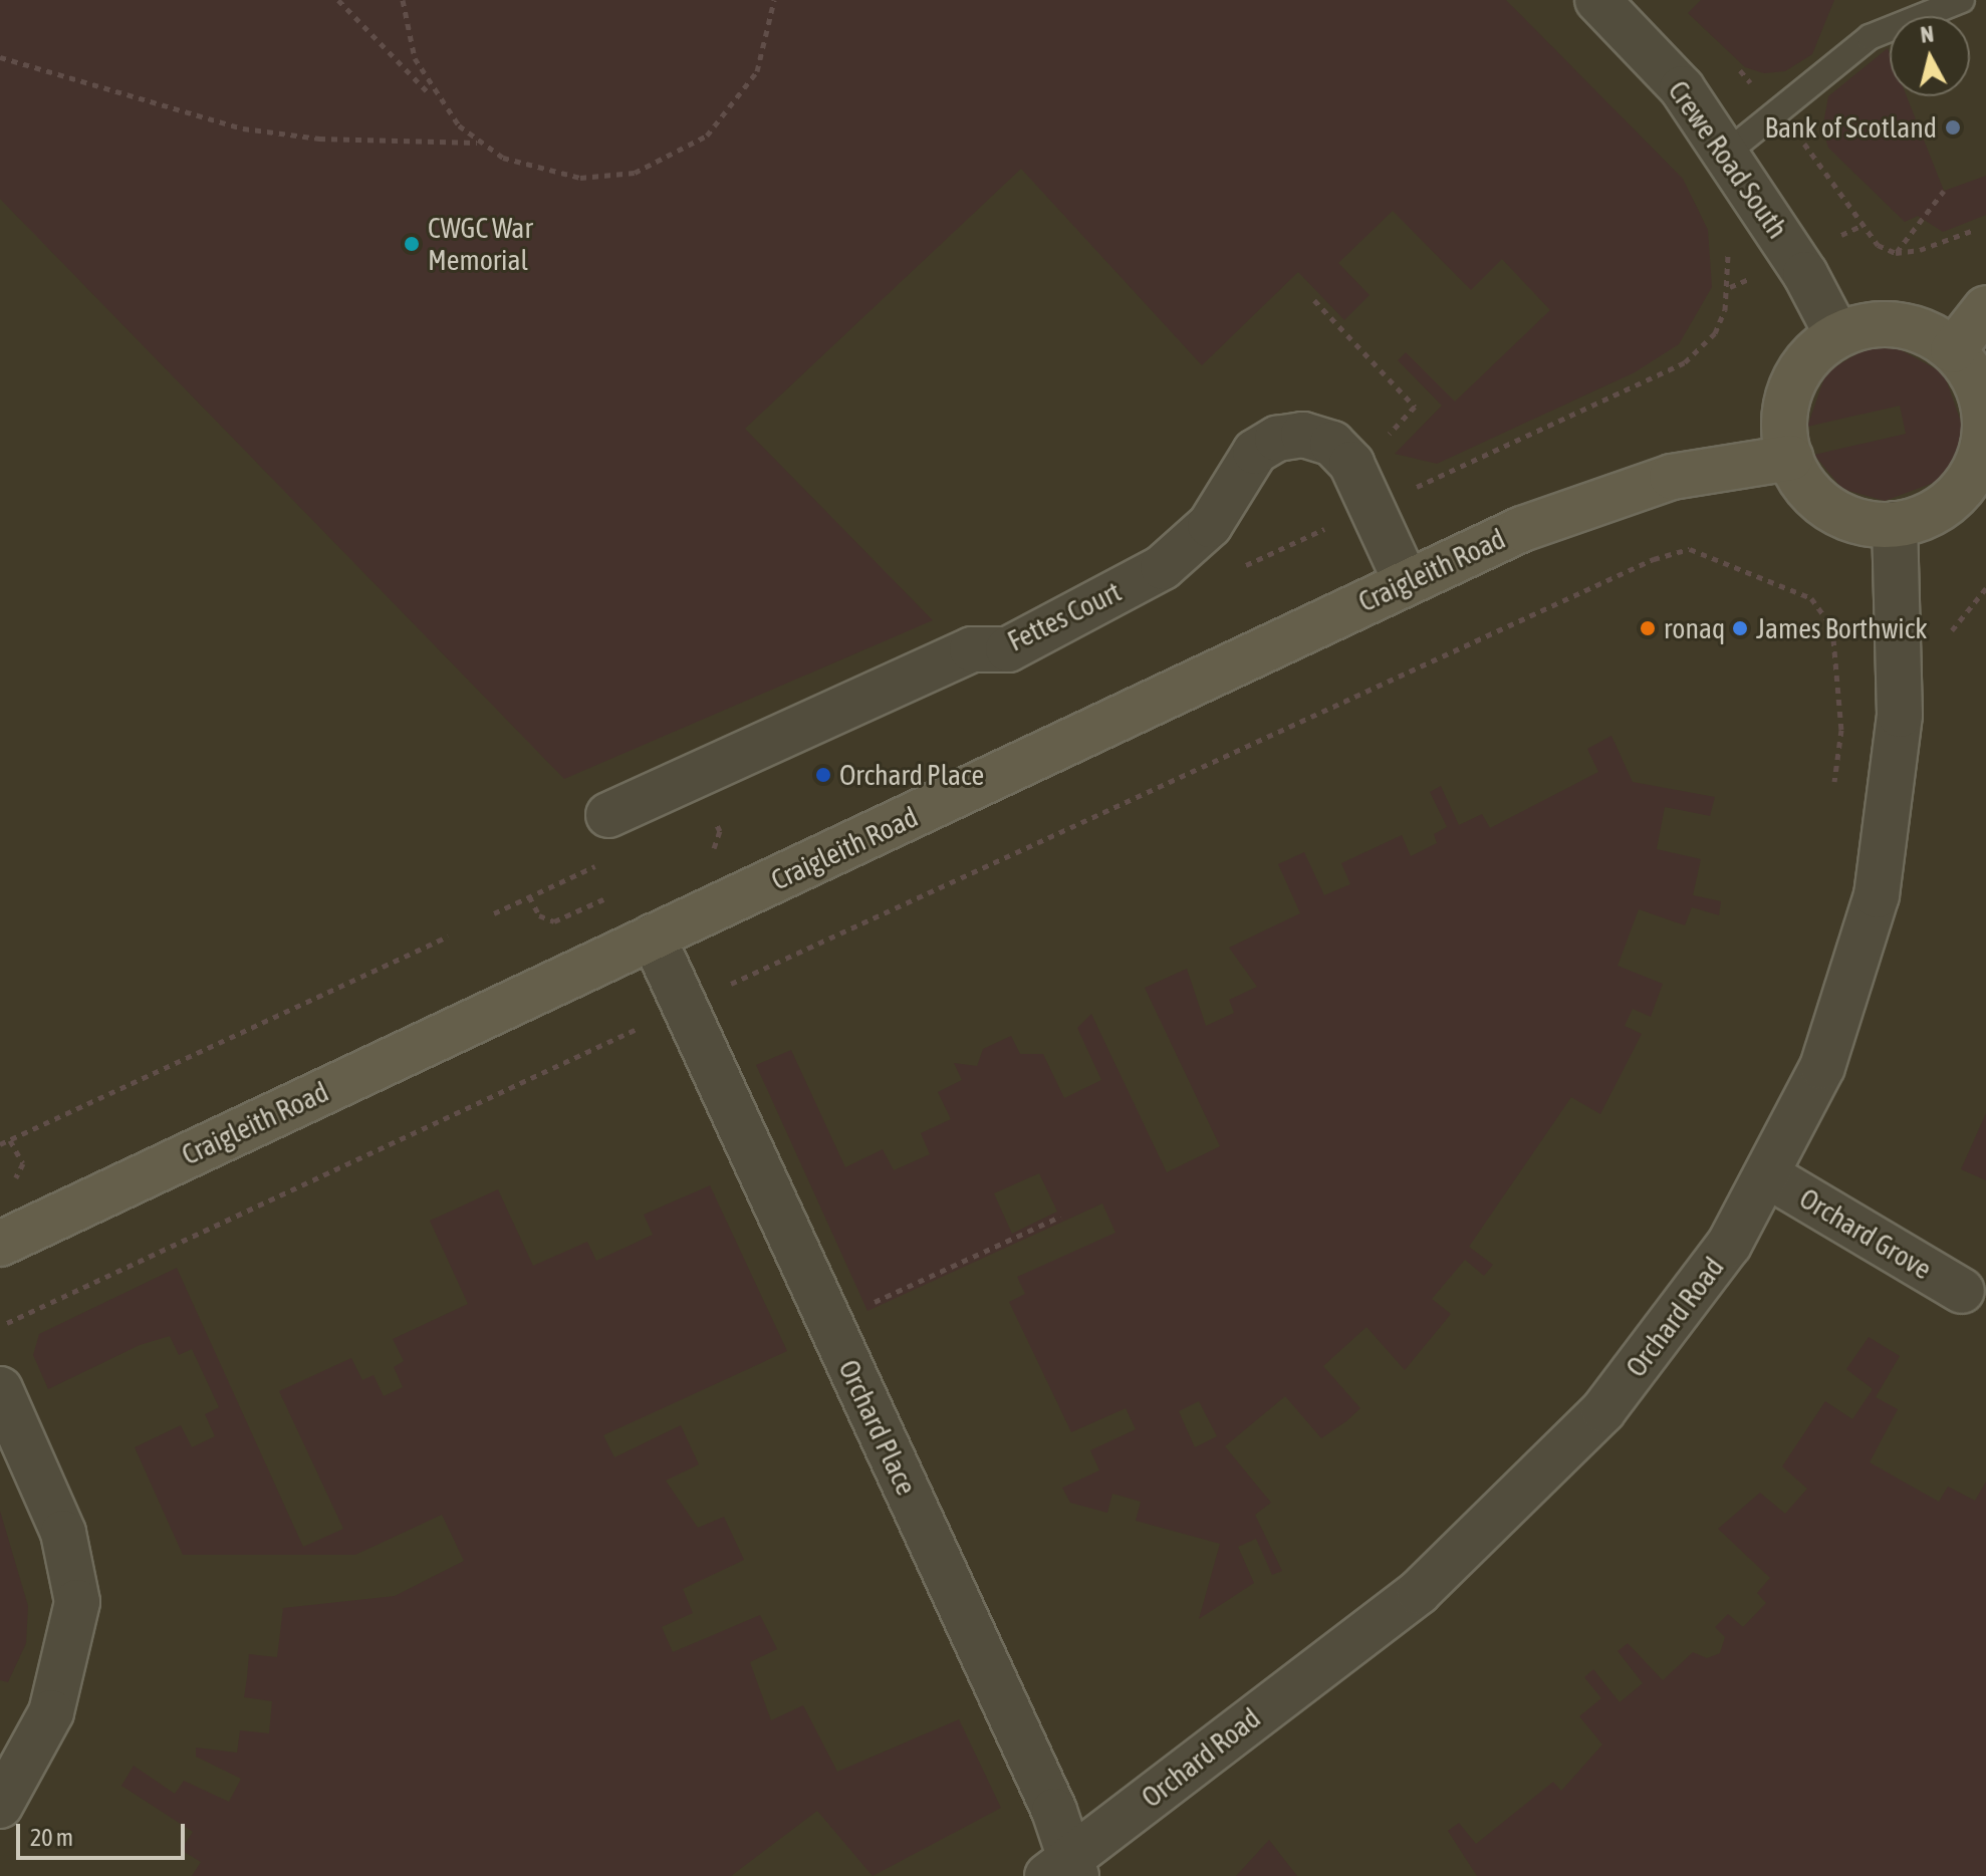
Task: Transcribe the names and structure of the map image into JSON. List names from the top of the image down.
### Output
{
  "streets": {
    "main road": ["Craigleith Road"],
    "street": [
      "Crewe Road South",
      "Fettes Court",
      "Orchard Grove",
      "Orchard Road",
      "Orchard Place"
    ]
  },
  "crossings": [
    ["Crewe Road South", "Craigleith Road"],
    ["Crewe Road South", "Orchard Road"],
    ["Craigleith Road", "Fettes Court"],
    ["Craigleith Road", "Orchard Road"],
    ["Craigleith Road", "Orchard Place"],
    ["Orchard Grove", "Orchard Road"],
    ["Orchard Road", "Orchard Place"]
  ],
  "places": [
    "Bank of Scotland",
    "CWGC War Memorial",
    "ronaq",
    "James Borthwick",
    "Orchard Place"
  ],
  "scale_bar": "20 m",
  "north": "top"
}
